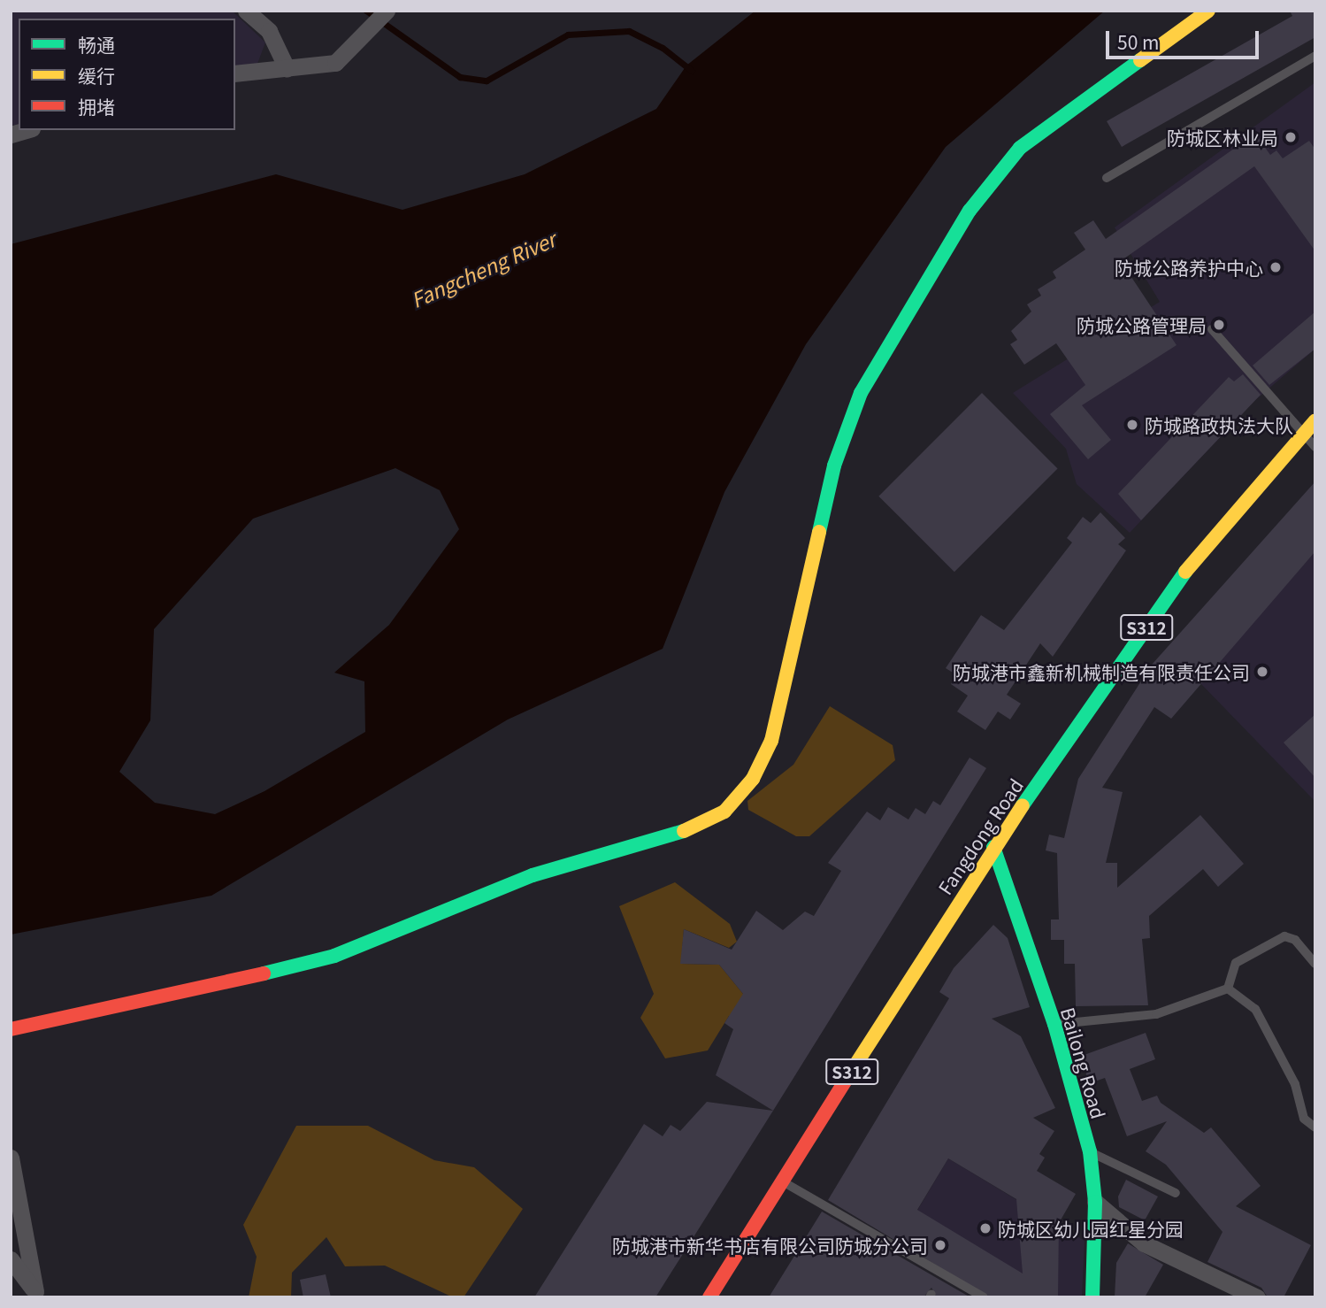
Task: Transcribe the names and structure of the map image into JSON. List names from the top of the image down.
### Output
{
  "streets": {
    "street": ["S312", "Fangdong Road", "Bailong Road"]
  },
  "crossings": [
    ["Fangdong Road", "Bailong Road"]
  ],
  "water": ["Fangcheng River"],
  "places": [
    "防城区林业局",
    "防城公路养护中心",
    "防城公路管理局",
    "防城路政执法大队",
    "防城港市鑫新机械制造有限责任公司",
    "防城区幼儿园红星分园",
    "防城港市新华书店有限公司防城分公司"
  ],
  "legend": ["畅通", "缓行", "拥堵"],
  "scale_bar": "50 m"
}
